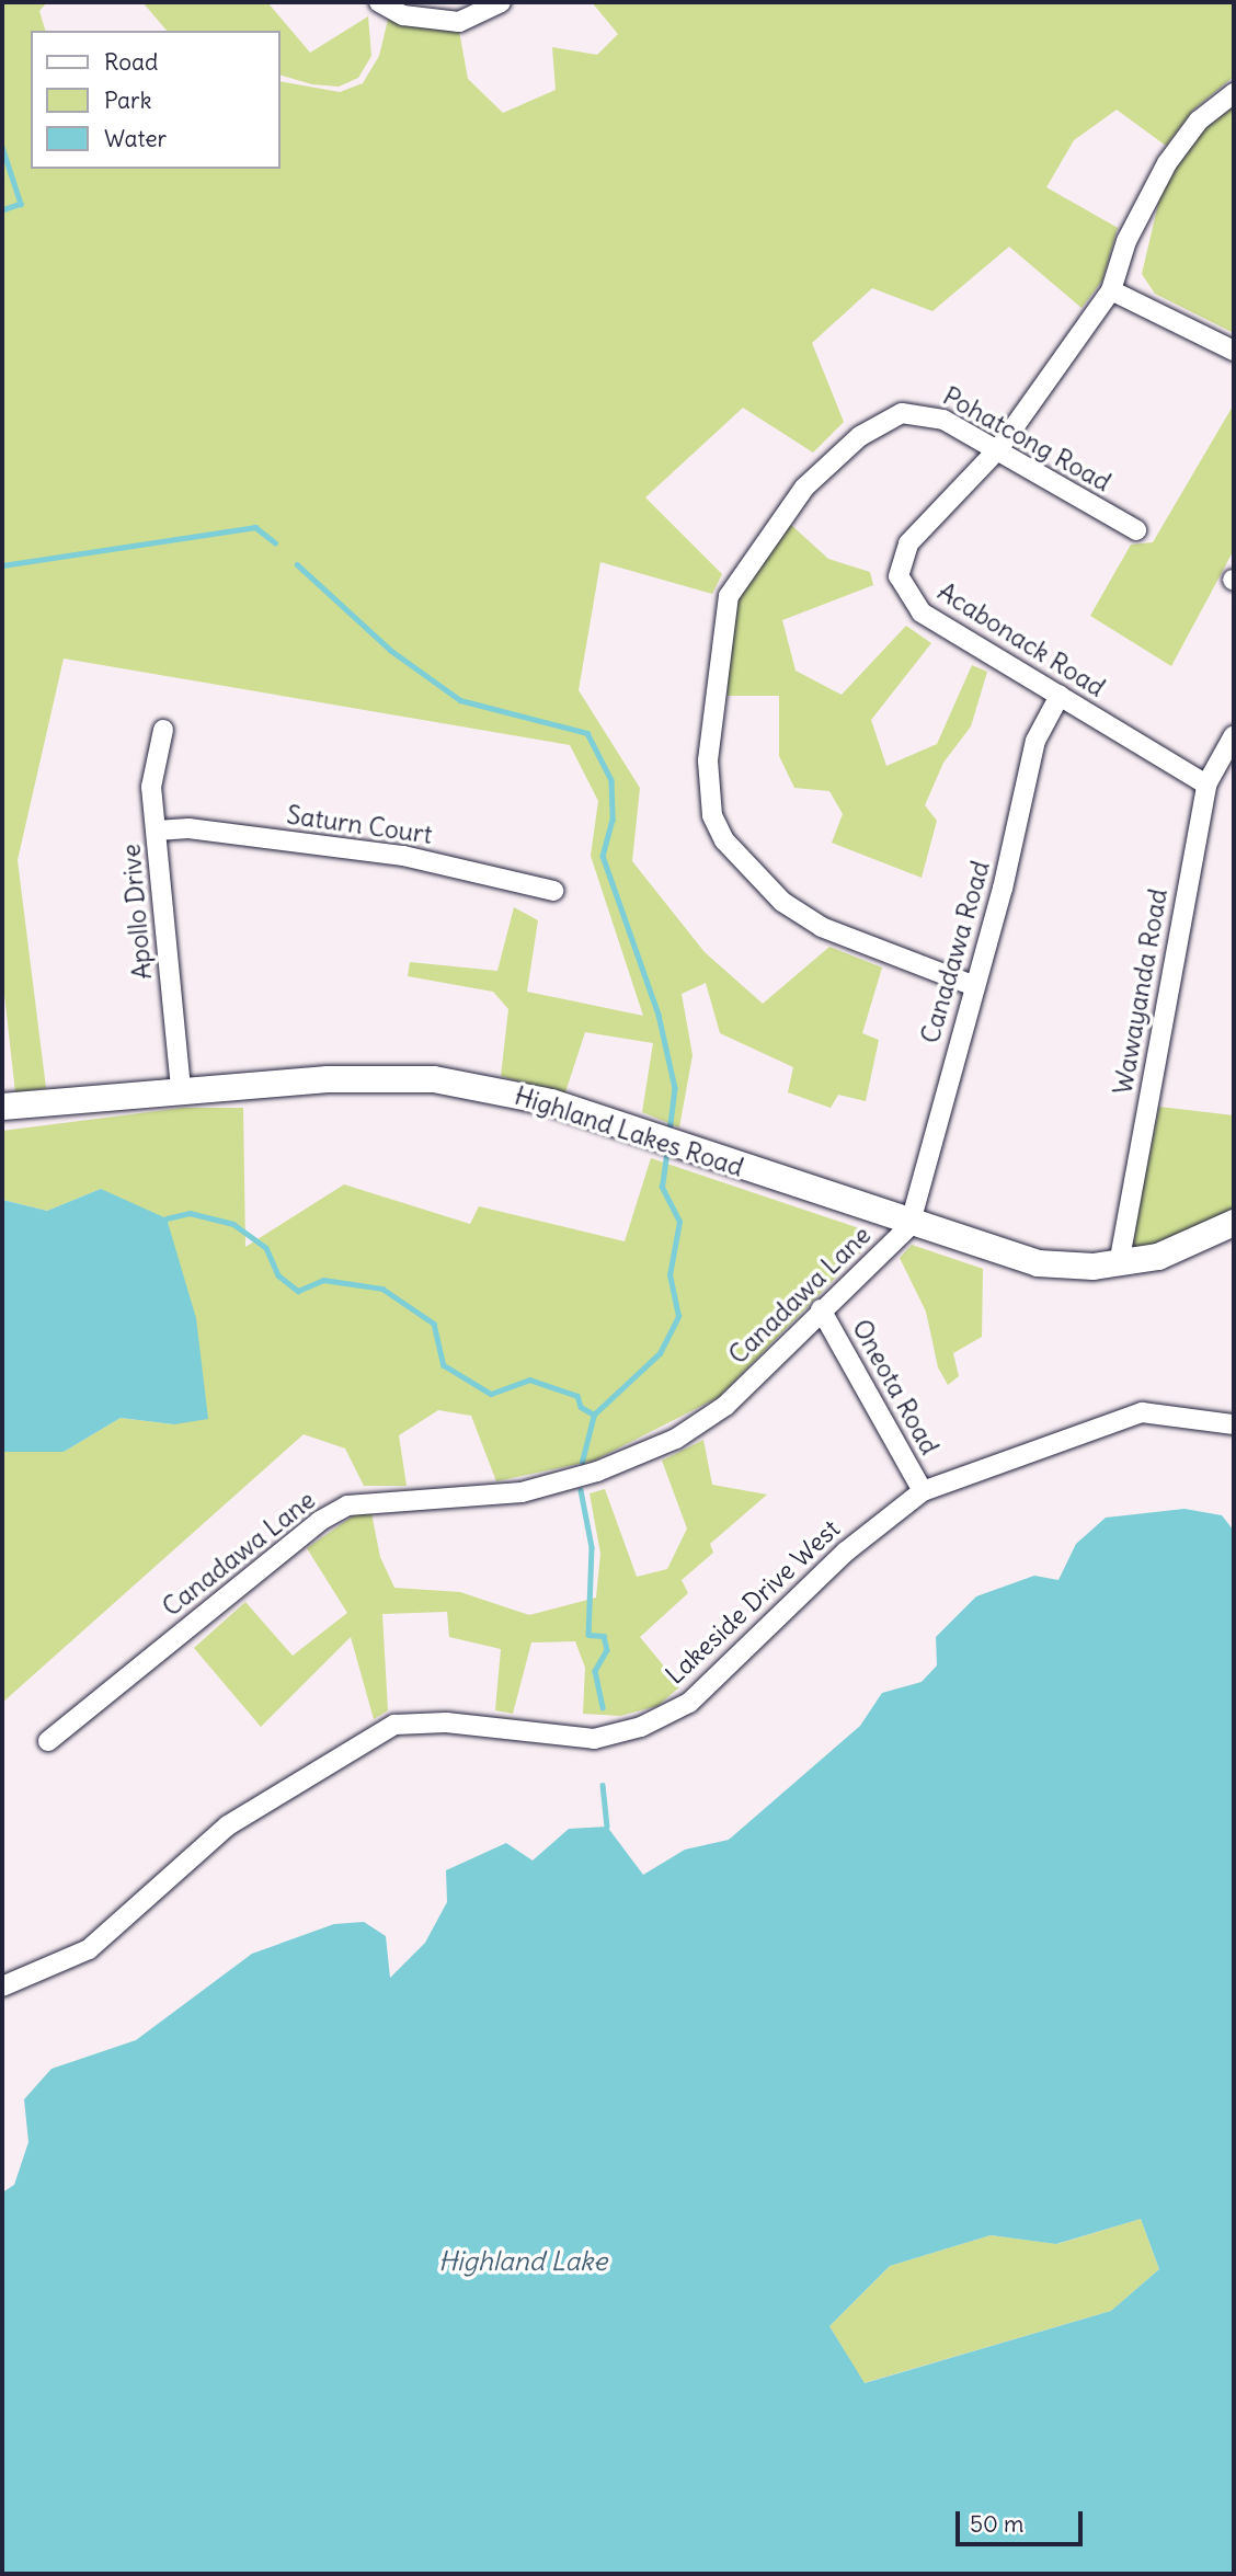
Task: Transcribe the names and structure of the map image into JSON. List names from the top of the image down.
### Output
{
  "streets": {
    "street": [
      "Pohatcong Road",
      "Acabonack Road",
      "Saturn Court",
      "Apollo Drive",
      "Canadawa Road",
      "Wawayanda Road",
      "Highland Lakes Road",
      "Canadawa Lane",
      "Oneota Road",
      "Lakeside Drive West"
    ]
  },
  "crossings": [
    ["Pohatcong Road", "Acabonack Road"],
    ["Pohatcong Road", "Canadawa Road"],
    ["Acabonack Road", "Canadawa Road"],
    ["Acabonack Road", "Wawayanda Road"],
    ["Saturn Court", "Apollo Drive"],
    ["Apollo Drive", "Highland Lakes Road"],
    ["Canadawa Road", "Highland Lakes Road"],
    ["Canadawa Road", "Canadawa Lane"],
    ["Wawayanda Road", "Highland Lakes Road"],
    ["Highland Lakes Road", "Canadawa Lane"],
    ["Canadawa Lane", "Oneota Road"],
    ["Oneota Road", "Lakeside Drive West"]
  ],
  "water": ["Highland Lake"],
  "legend": ["Road", "Park", "Water"],
  "scale_bar": "50 m"
}
